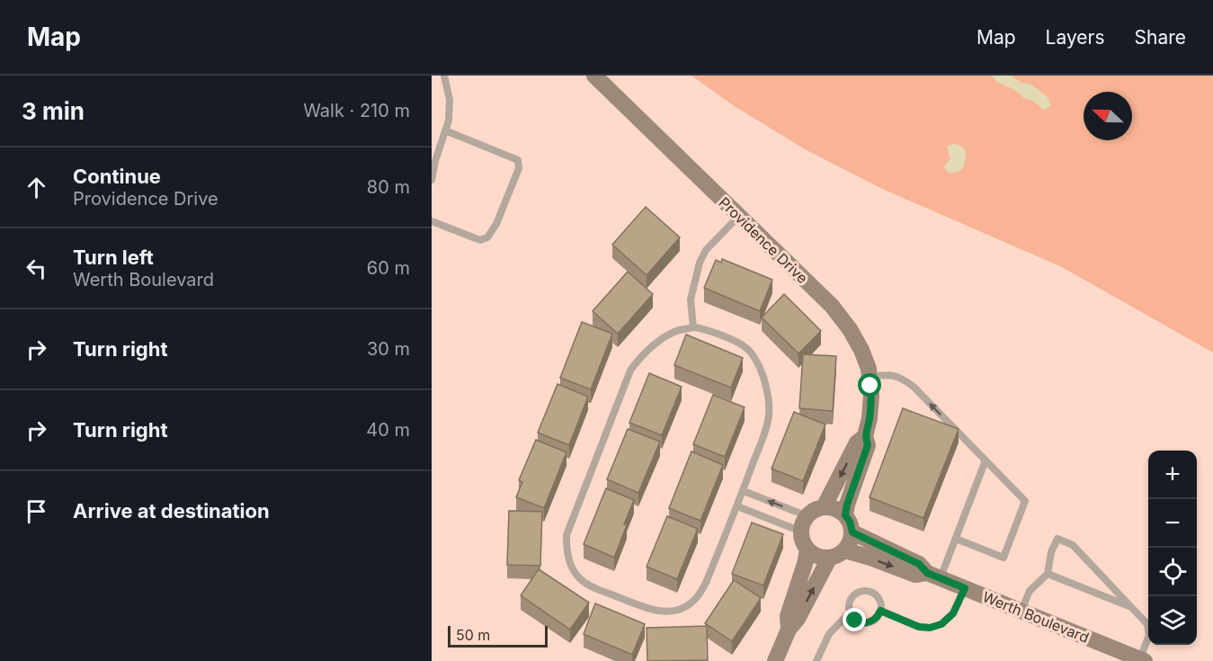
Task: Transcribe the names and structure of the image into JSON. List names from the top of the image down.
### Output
{
  "streets": {
    "street": ["Providence Drive", "Werth Boulevard"]
  },
  "crossings": [
    ["Providence Drive", "Werth Boulevard"]
  ],
  "scale_bar": "50 m",
  "north": "left",
  "page": {
    "header": "Map",
    "nav": ["Map", "Layers", "Share"],
    "heading": ["3 min", "Walk · 210 m"],
    "list": [
      ["Continue", "Providence Drive", "80 m"],
      ["Turn left", "Werth Boulevard", "60 m"],
      ["Turn right", "30 m"],
      ["Turn right", "40 m"],
      "Arrive at destination"
    ],
    "map_buttons": ["+", "−"],
    "scale": "50 m"
  }
}
